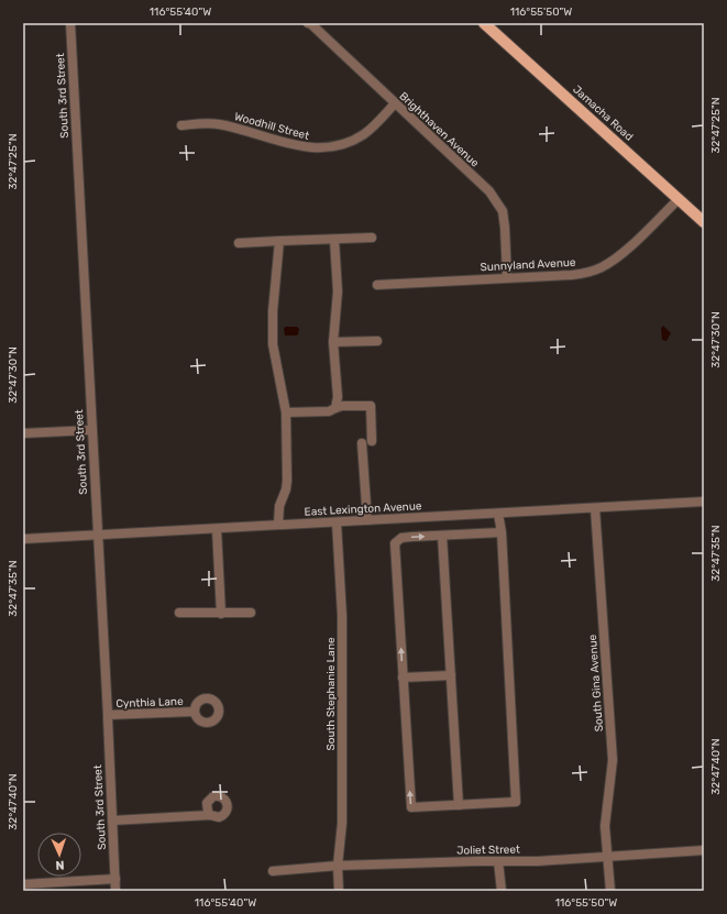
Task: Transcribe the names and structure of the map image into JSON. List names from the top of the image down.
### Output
{
  "streets": {
    "main road": ["Jamacha Road"],
    "street": [
      "South 3rd Street",
      "Woodhill Street",
      "Brighthaven Avenue",
      "Sunnyland Avenue",
      "East Lexington Avenue",
      "South Gina Avenue",
      "South Stephanie Lane",
      "Cynthia Lane",
      "Joliet Street"
    ]
  },
  "crossings": [
    ["South 3rd Street", "East Lexington Avenue"],
    ["South 3rd Street", "Cynthia Lane"],
    ["Jamacha Road", "Sunnyland Avenue"],
    ["Woodhill Street", "Brighthaven Avenue"],
    ["Brighthaven Avenue", "Sunnyland Avenue"],
    ["East Lexington Avenue", "South Gina Avenue"],
    ["East Lexington Avenue", "South Stephanie Lane"],
    ["South Gina Avenue", "Joliet Street"],
    ["South Stephanie Lane", "Joliet Street"]
  ],
  "north": "bottom",
  "coordinates": [
    "116°55'40\"W",
    "116°55'50\"W",
    "32°47'25\"N",
    "32°47'30\"N",
    "32°47'35\"N",
    "32°47'40\"N"
  ]
}
